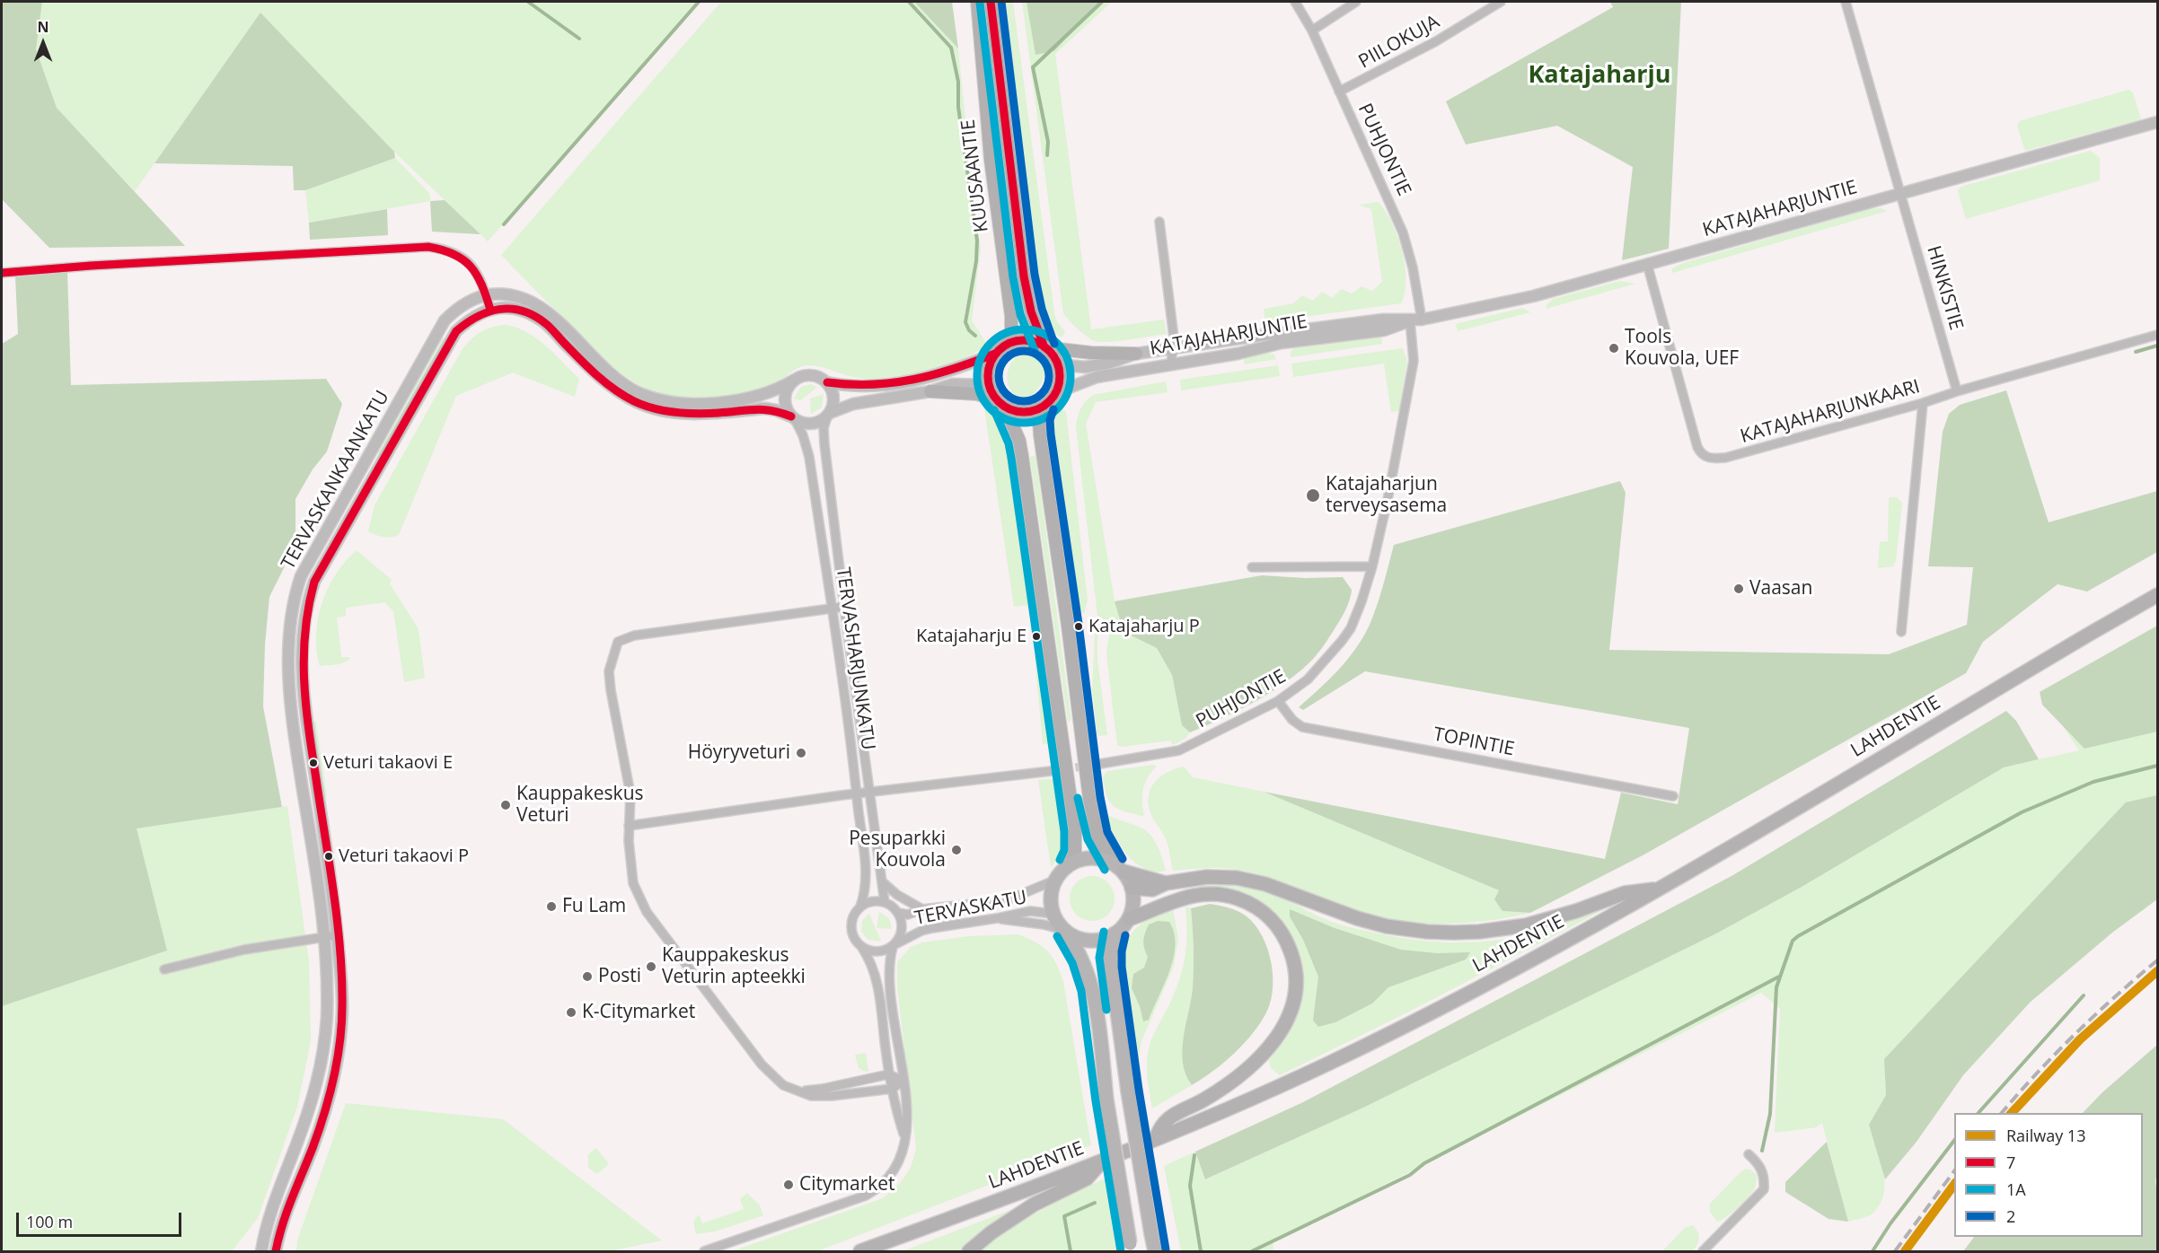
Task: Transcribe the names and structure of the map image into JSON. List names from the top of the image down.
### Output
{
  "streets": {
    "highway": ["LAHDENTIE"],
    "main road": ["KUUSAANTIE"],
    "street": [
      "PIILOKUJA",
      "PUHJONTIE",
      "KATAJAHARJUNTIE",
      "HINKISTIE",
      "KATAJAHARJUNKAARI",
      "TERVASKANKAANKATU",
      "TERVASHARJUNKATU",
      "TOPINTIE",
      "TERVASKATU"
    ]
  },
  "crossings": [
    ["PIILOKUJA", "PUHJONTIE"],
    ["PUHJONTIE", "KATAJAHARJUNTIE"],
    ["PUHJONTIE", "TOPINTIE"],
    ["KUUSAANTIE", "KATAJAHARJUNTIE"],
    ["KATAJAHARJUNTIE", "HINKISTIE"],
    ["KATAJAHARJUNTIE", "KATAJAHARJUNKAARI"],
    ["HINKISTIE", "KATAJAHARJUNKAARI"],
    ["TERVASHARJUNKATU", "TERVASKATU"]
  ],
  "districts": ["Katajaharju"],
  "places": [
    "Tools Kouvola, UEF",
    "Katajaharjun terveysasema",
    "Vaasan",
    "Katajaharju P",
    "Katajaharju E",
    "Höyryveturi",
    "Veturi takaovi E",
    "Kauppakeskus Veturi",
    "Pesuparkki Kouvola",
    "Veturi takaovi P",
    "Fu Lam",
    "Kauppakeskus Veturin apteekki",
    "Posti",
    "K-Citymarket",
    "Citymarket"
  ],
  "lines": [
    "transit line 7",
    "transit line 2",
    "transit line 1A",
    "rail line 13"
  ],
  "legend": [
    "Railway 13",
    "7",
    "1A",
    "2"
  ],
  "scale_bar": "100 m",
  "north": "top"
}
